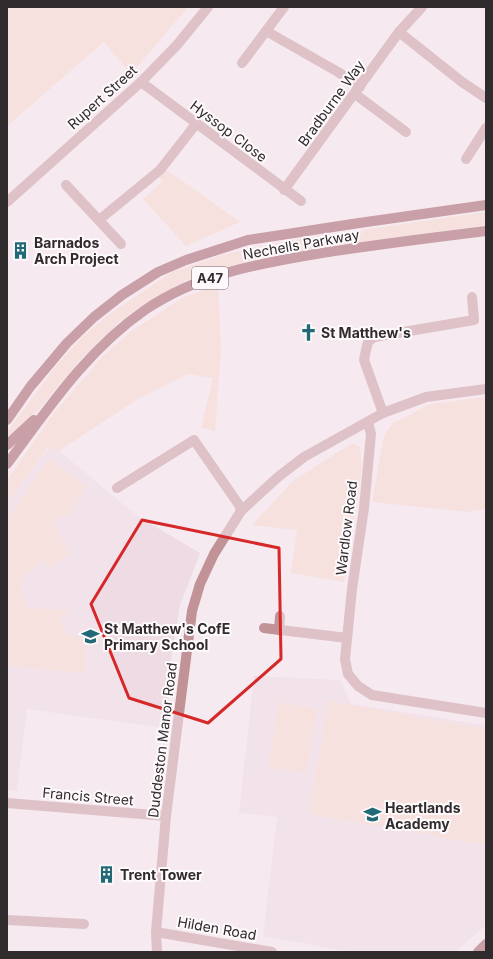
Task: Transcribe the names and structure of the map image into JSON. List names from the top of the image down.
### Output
{
  "streets": {
    "main road": ["Nechells Parkway", "A47"],
    "street": [
      "Rupert Street",
      "Bradburne Way",
      "Hyssop Close",
      "Wardlow Road",
      "Duddeston Manor Road",
      "Francis Street",
      "Hilden Road"
    ]
  },
  "crossings": [
    ["Rupert Street", "Hyssop Close"],
    ["Bradburne Way", "Hyssop Close"],
    ["Wardlow Road", "Duddeston Manor Road"],
    ["Duddeston Manor Road", "Francis Street"],
    ["Duddeston Manor Road", "Hilden Road"]
  ],
  "places": {
    "building": ["Barnados Arch Project", "Trent Tower"],
    "church": ["St Matthew's"],
    "school or university": ["St Matthew's CofE Primary School", "Heartlands Academy"]
  }
}
